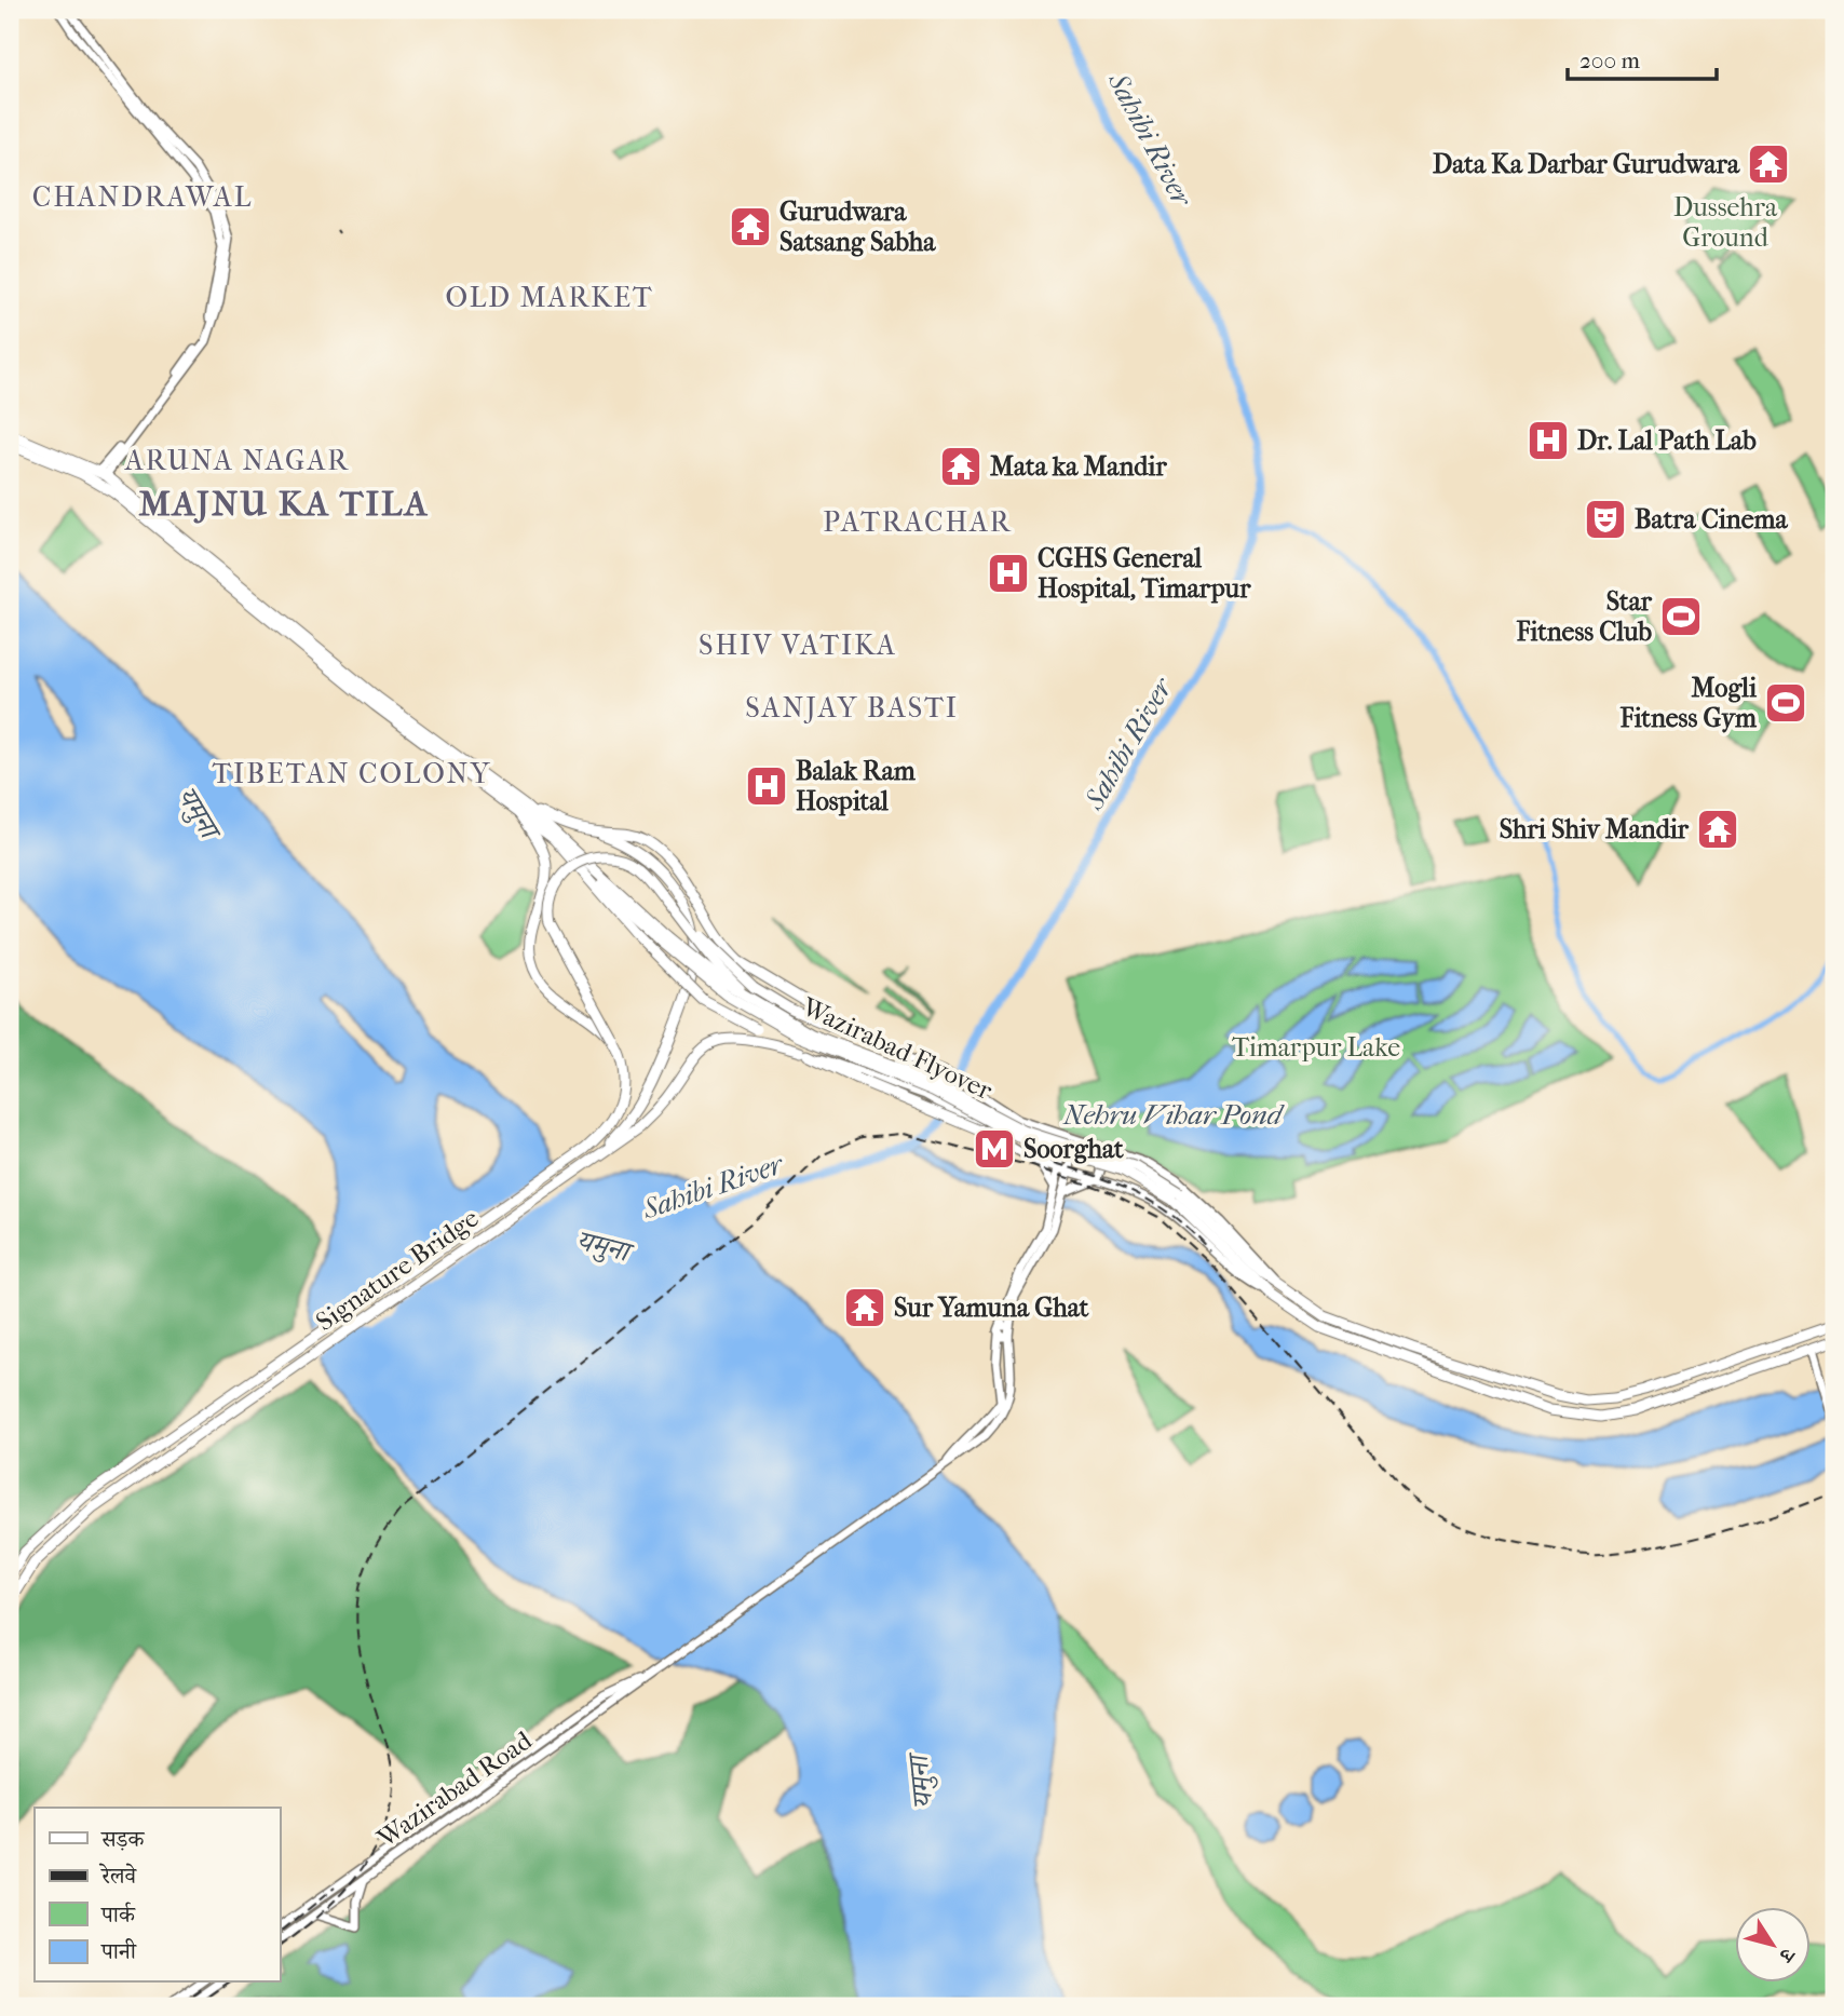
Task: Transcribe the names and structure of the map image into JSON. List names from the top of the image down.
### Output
{
  "streets": {
    "highway": ["Wazirabad Flyover", "Signature Bridge"],
    "main road": ["Wazirabad Road"]
  },
  "districts": [
    "CHANDRAWAL",
    "OLD MARKET",
    "ARUNA NAGAR",
    "MAJNU KA TILA",
    "PATRACHAR",
    "SHIV VATIKA",
    "SANJAY BASTI",
    "TIBETAN COLONY"
  ],
  "water": ["Sahibi River", "यमुना", "Nehru Vihar Pond"],
  "parks": ["Dussehra Ground", "Timarpur Lake"],
  "places": {
    "temple": [
      "Data Ka Darbar Gurudwara",
      "Gurudwara Satsang Sabha",
      "Mata ka Mandir",
      "Shri Shiv Mandir",
      "Sur Yamuna Ghat"
    ],
    "hospital": ["Dr. Lal Path Lab", "CGHS General Hospital, Timarpur", "Balak Ram Hospital"],
    "theatre": ["Batra Cinema"],
    "sports": ["Star Fitness Club", "Mogli Fitness Gym"],
    "metro station": ["Soorghat"]
  },
  "legend": [
    "सड़क",
    "रेलवे",
    "पार्क",
    "पानी"
  ],
  "scale_bar": "200 m",
  "north": "bottom right"
}
